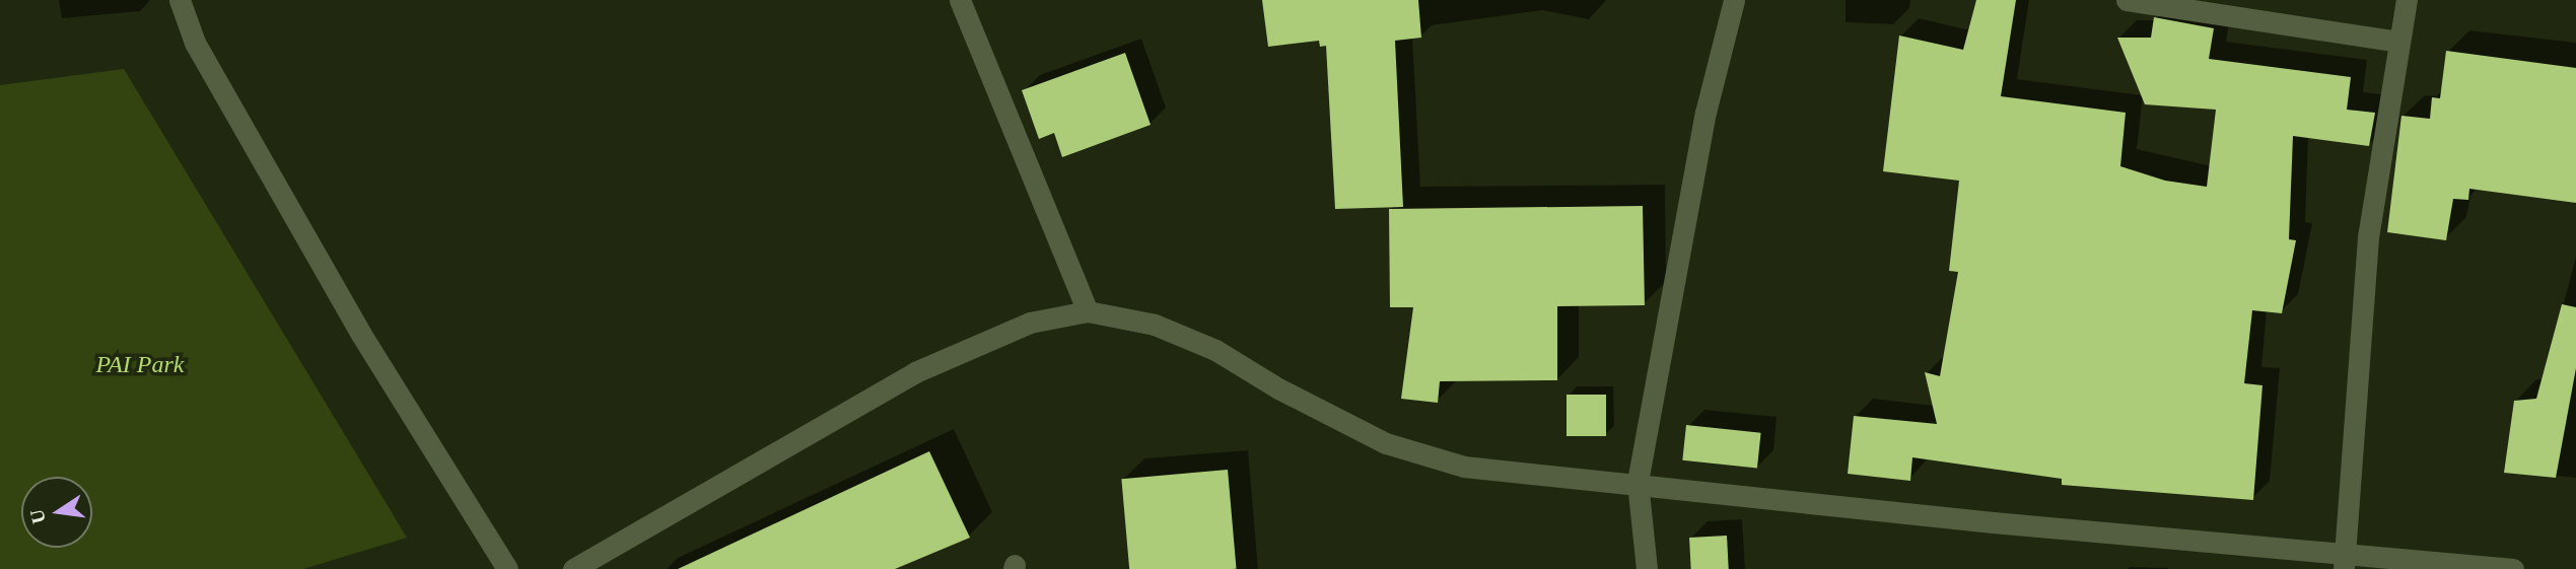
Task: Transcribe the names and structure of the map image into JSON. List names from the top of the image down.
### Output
{
  "parks": ["PAI Park"],
  "north": "left"
}
